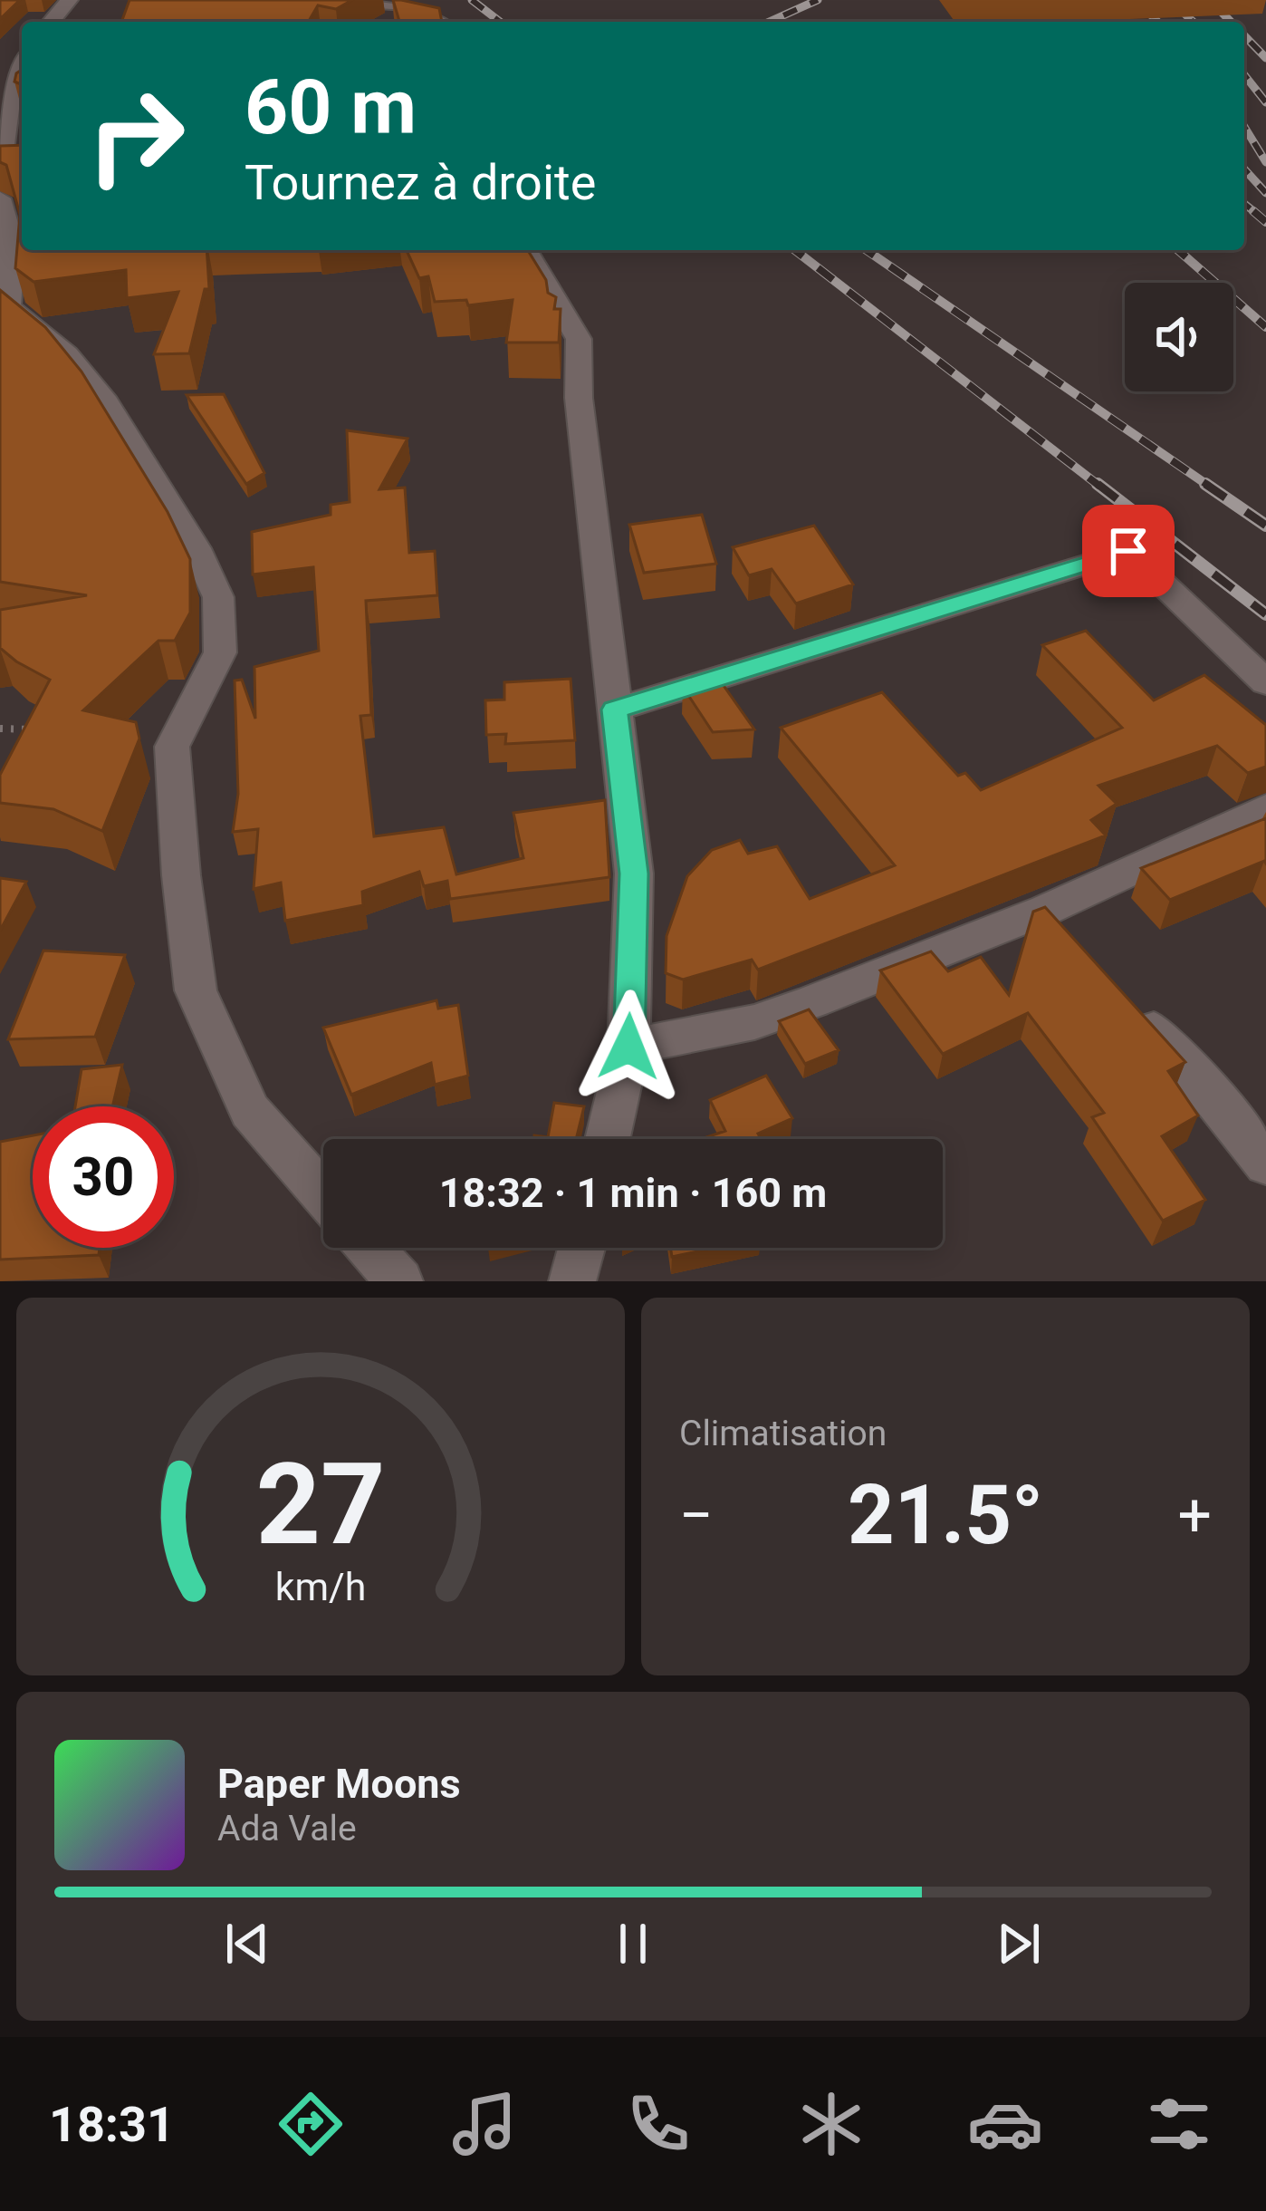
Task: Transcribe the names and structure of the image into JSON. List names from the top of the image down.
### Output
{
  "page": {
    "turn": ["60 m", "Tournez à droite"],
    "limit": "30",
    "trip": "18:32 · 1 min · 160 m",
    "tile": "Climatisation",
    "heat": ["−", "21.5°", "+"],
    "song": ["Paper Moons", "Ada Vale"],
    "tabs": "18:31",
    "gauge": ["27", "km/h"]
  }
}
